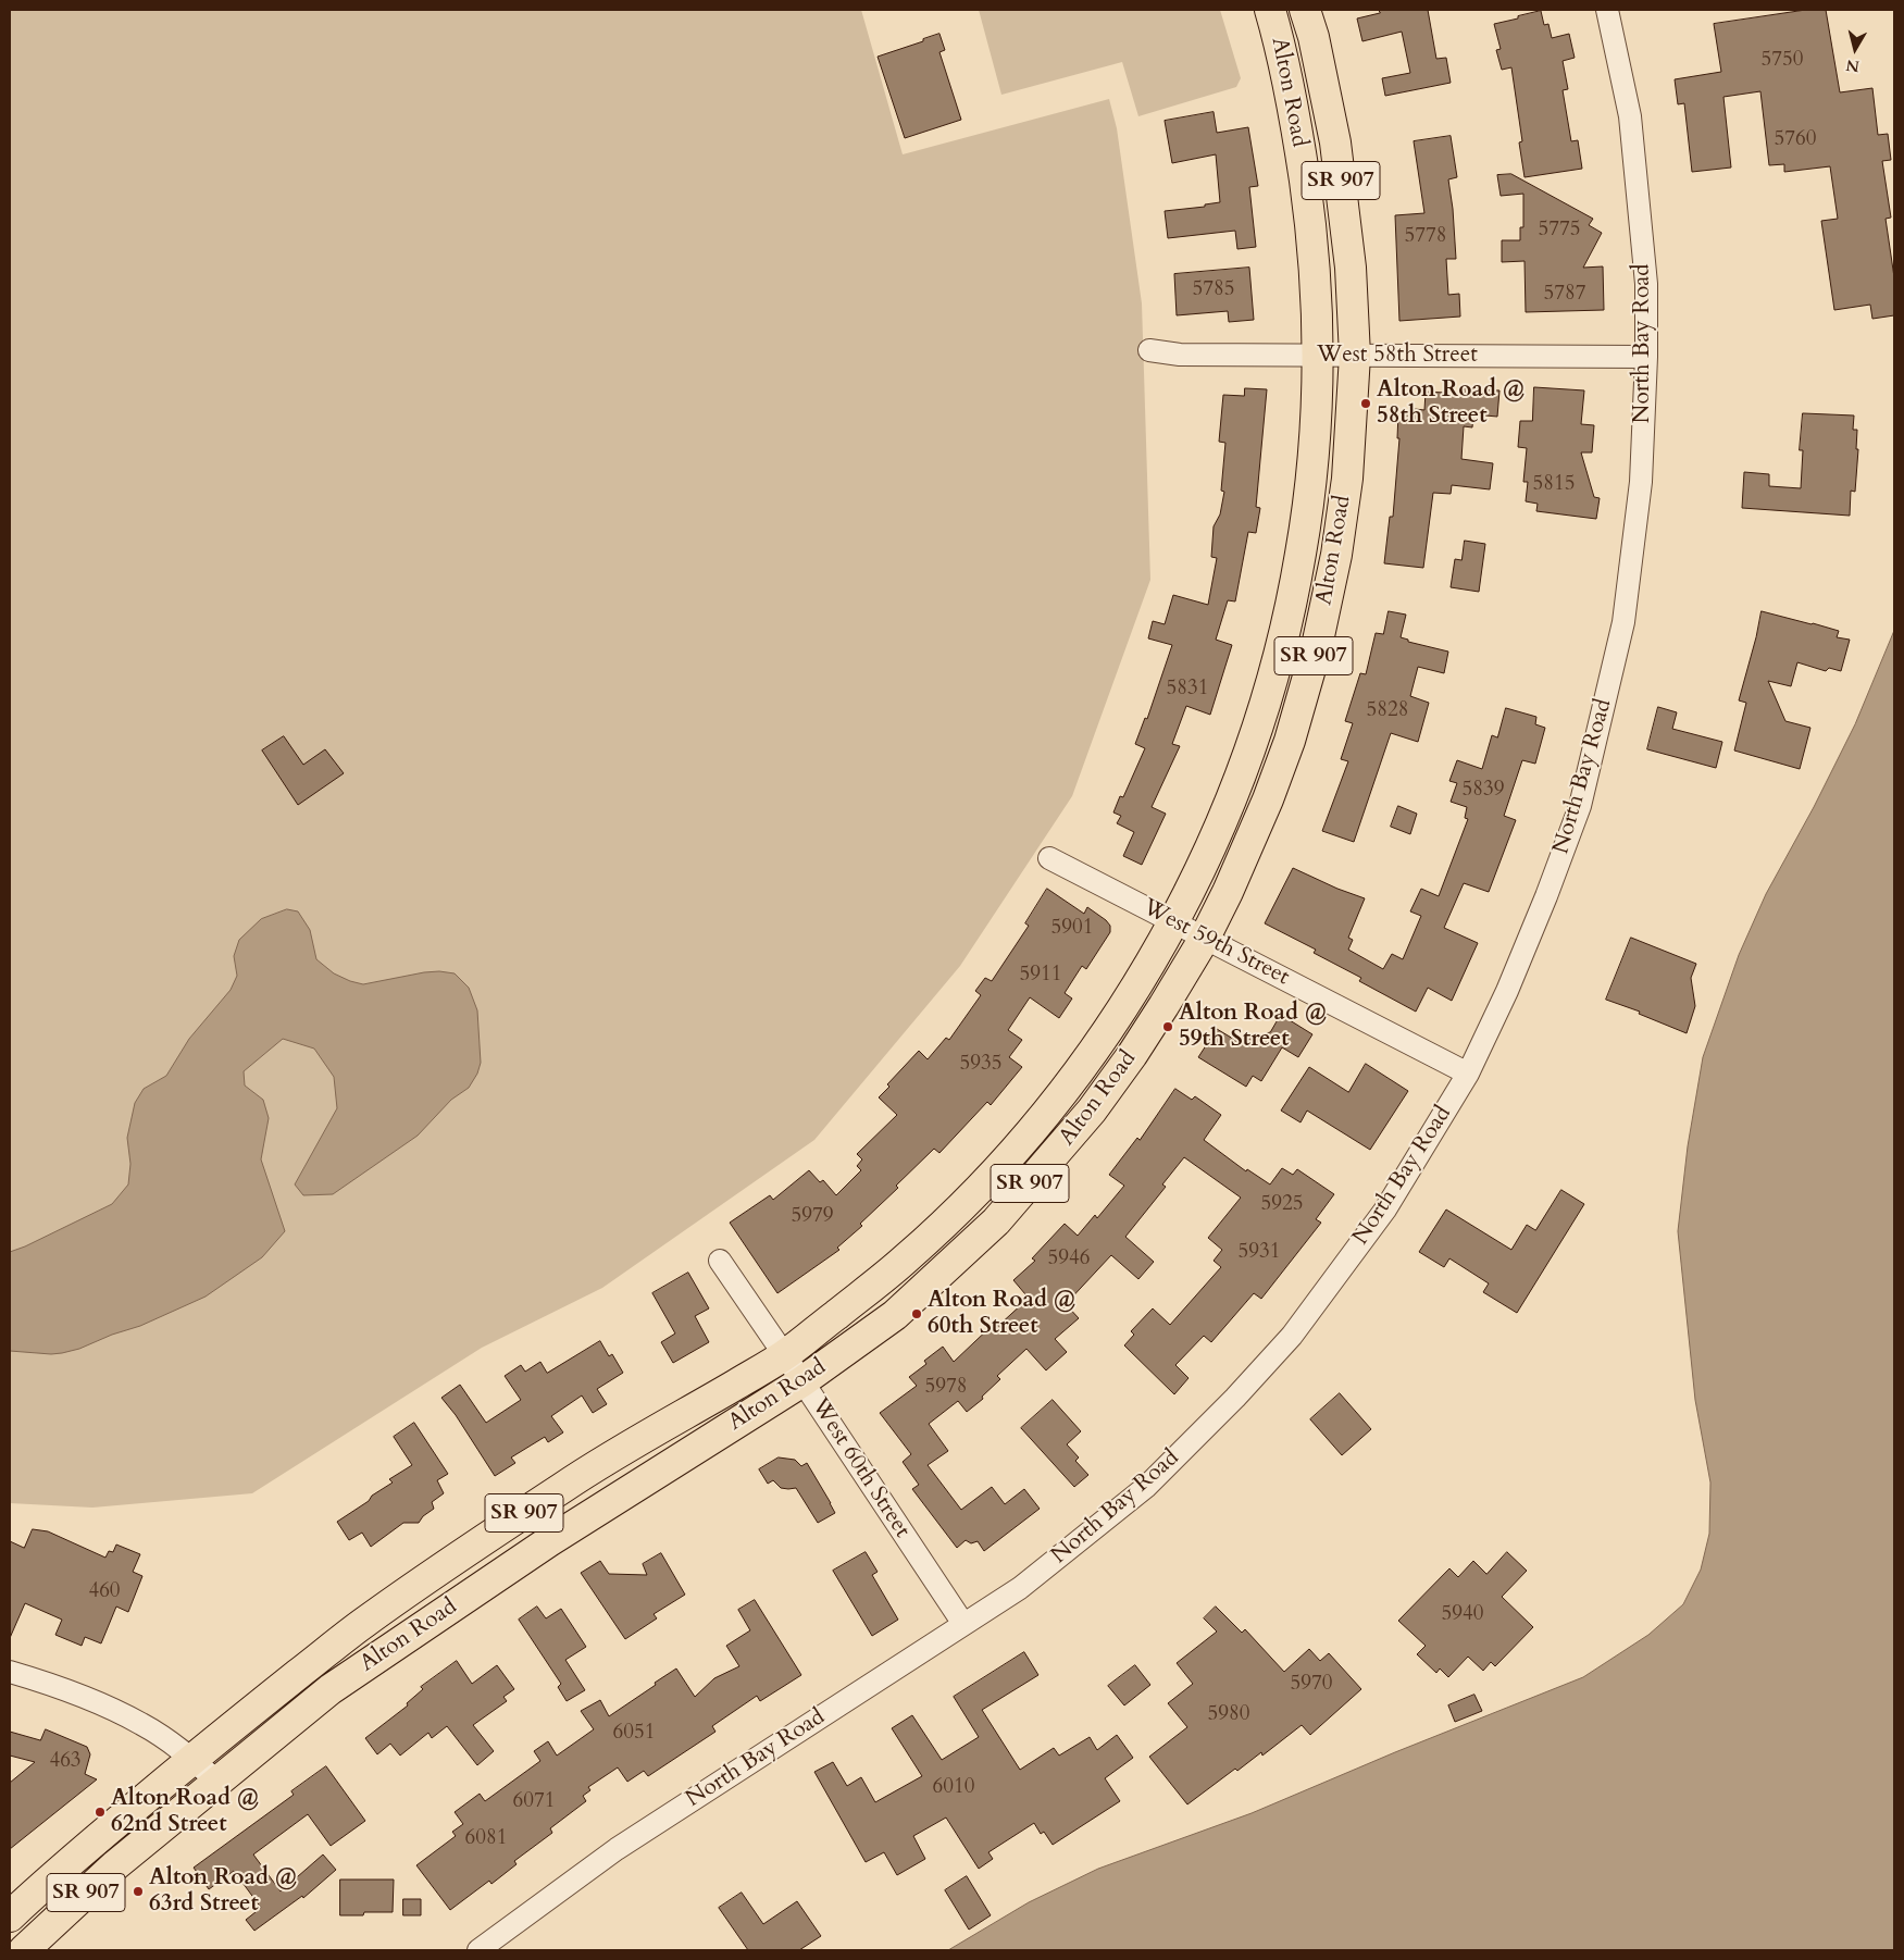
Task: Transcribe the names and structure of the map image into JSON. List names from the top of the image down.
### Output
{
  "streets": {
    "main road": ["Alton Road", "SR 907"],
    "street": [
      "North Bay Road",
      "West 58th Street",
      "West 59th Street",
      "West 60th Street"
    ]
  },
  "crossings": [
    ["Alton Road", "West 58th Street"],
    ["Alton Road", "West 59th Street"],
    ["Alton Road", "West 60th Street"],
    ["North Bay Road", "West 58th Street"],
    ["North Bay Road", "West 59th Street"],
    ["North Bay Road", "West 60th Street"]
  ],
  "places": [
    "Alton Road @ 58th Street",
    "Alton Road @ 59th Street",
    "Alton Road @ 60th Street",
    "Alton Road @ 62nd Street",
    "Alton Road @ 63rd Street"
  ],
  "house_numbers": [
    "5750",
    "5760",
    "5775",
    "5778",
    "5785",
    "5787",
    "5815",
    "5831",
    "5828",
    "5839",
    "5901",
    "5911",
    "5935",
    "5925",
    "5979",
    "5931",
    "5946",
    "5978",
    "460",
    "5940",
    "5970",
    "5980",
    "6051",
    "463",
    "6010",
    "6071",
    "6081"
  ],
  "north": "bottom"
}
